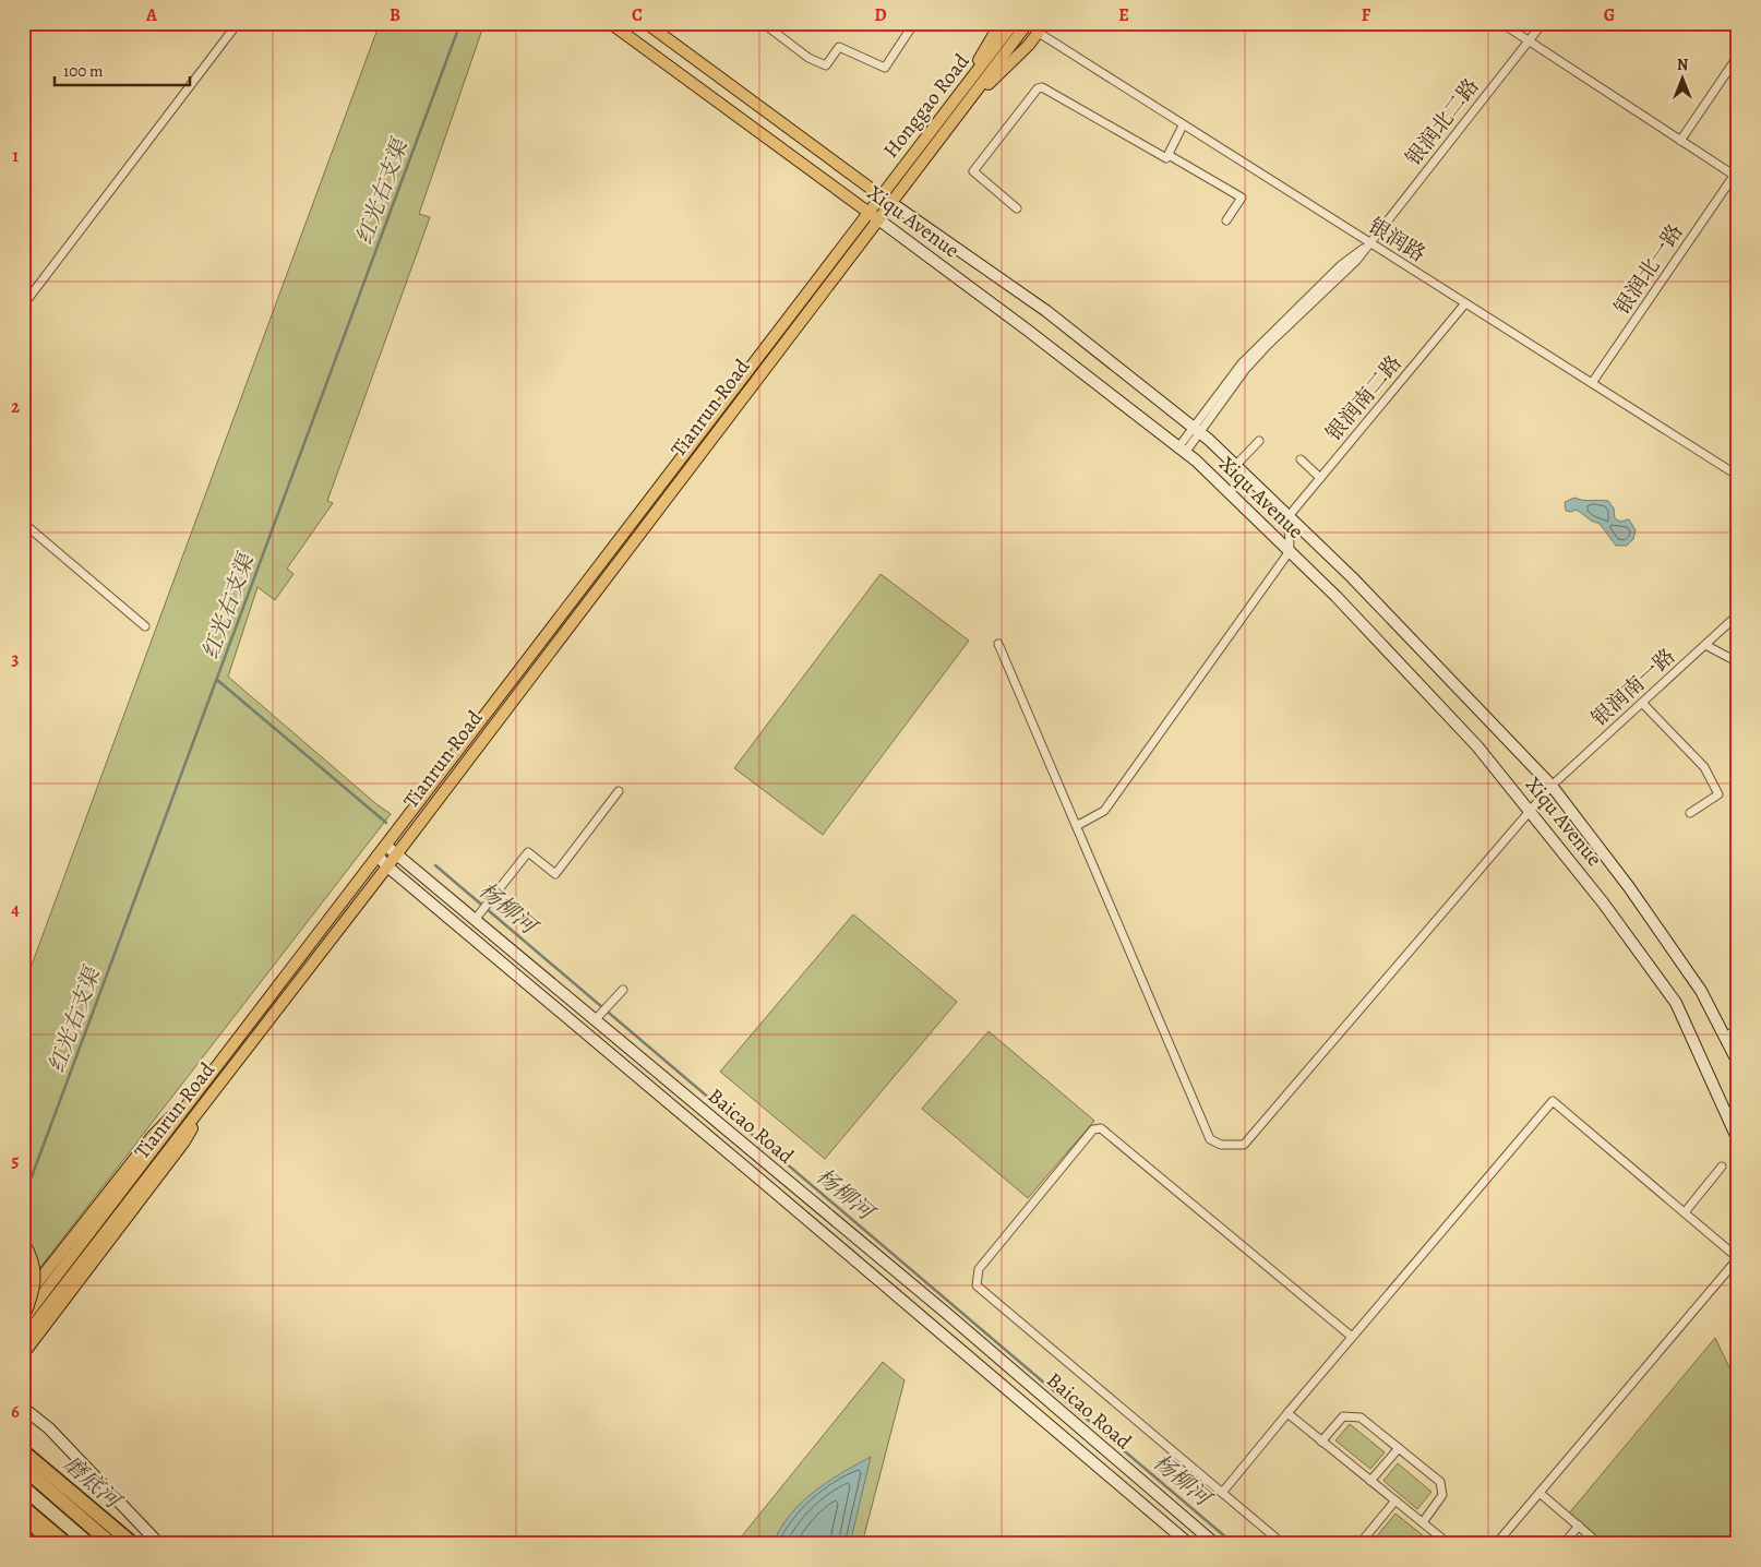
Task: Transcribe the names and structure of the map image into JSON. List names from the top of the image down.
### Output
{
  "streets": {
    "main road": [
      "Honggao Road",
      "Xiqu Avenue",
      "Tianrun Road",
      "Baicao Road"
    ],
    "street": [
      "银润北二路",
      "银润路",
      "银润北一路",
      "银润南二路",
      "银润南一路"
    ]
  },
  "crossings": [
    ["Honggao Road", "Xiqu Avenue"],
    ["Honggao Road", "Tianrun Road"],
    ["银润北二路", "Xiqu Avenue"],
    ["银润北二路", "银润路"],
    ["Xiqu Avenue", "银润南二路"],
    ["Xiqu Avenue", "Tianrun Road"],
    ["Xiqu Avenue", "银润南一路"],
    ["银润路", "银润北一路"],
    ["银润路", "银润南二路"],
    ["Tianrun Road", "Baicao Road"]
  ],
  "water": ["红光右支渠", "杨柳河", "磨底河"],
  "scale_bar": "100 m",
  "north": "top",
  "grid": {
    "columns": [
      "A",
      "B",
      "C",
      "D",
      "E",
      "F",
      "G"
    ],
    "rows": [
      "1",
      "2",
      "3",
      "4",
      "5",
      "6"
    ]
  }
}
